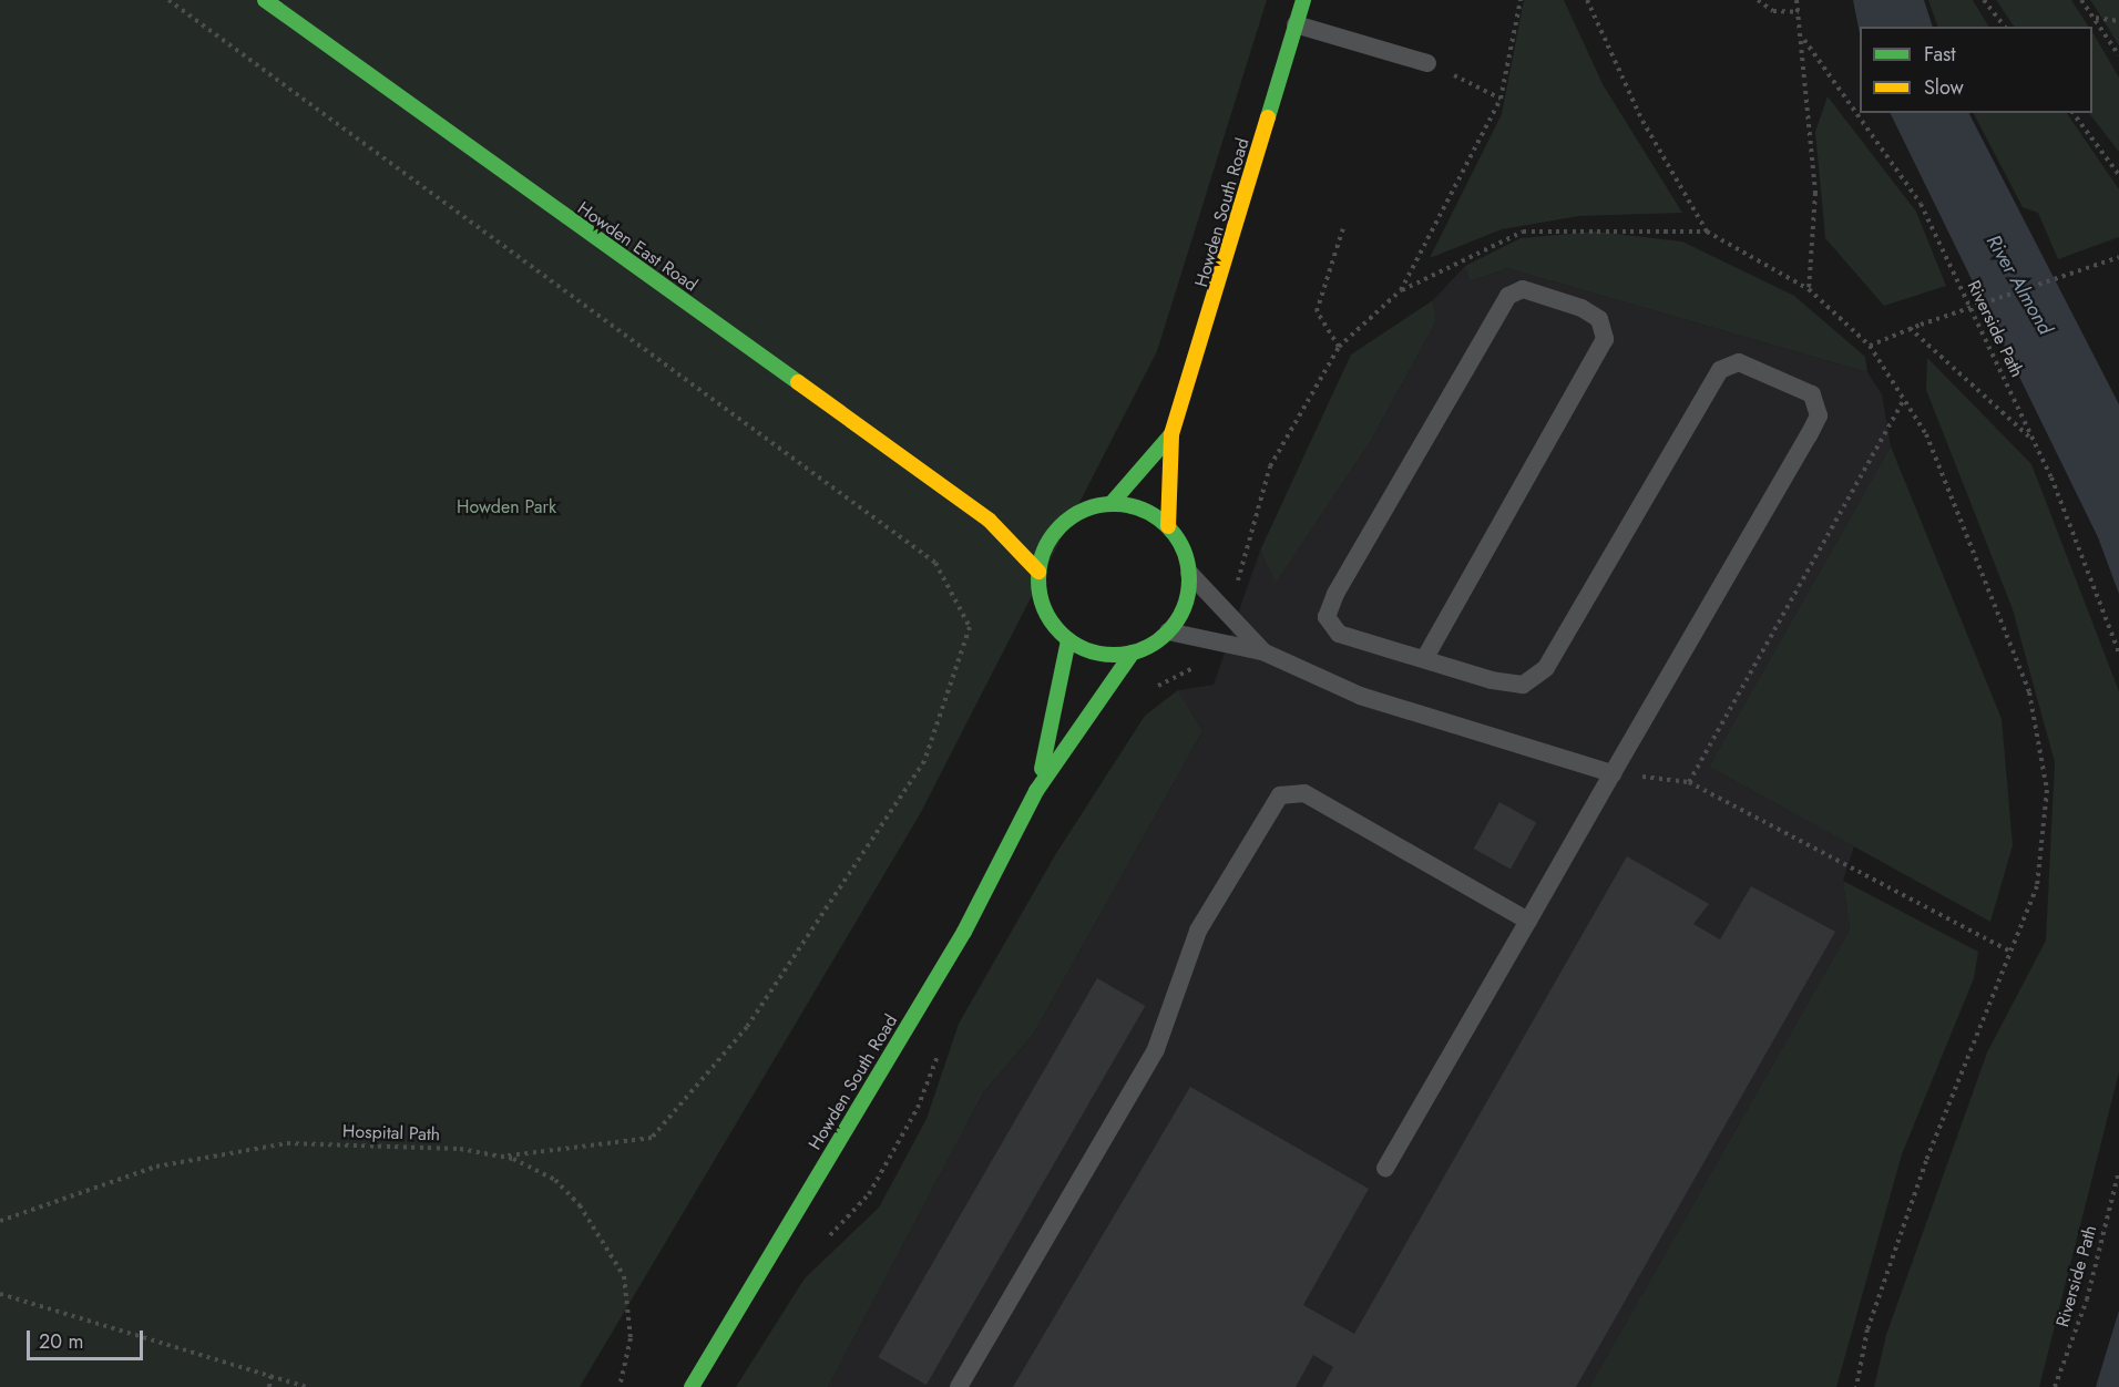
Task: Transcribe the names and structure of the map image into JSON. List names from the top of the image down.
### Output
{
  "streets": {
    "main road": ["Howden South Road", "Howden East Road"],
    "path": ["Riverside Path", "Hospital Path"]
  },
  "crossings": [
    ["Howden South Road", "Howden East Road"]
  ],
  "water": ["River Almond"],
  "parks": ["Howden Park"],
  "legend": ["Fast", "Slow"],
  "scale_bar": "20 m"
}
